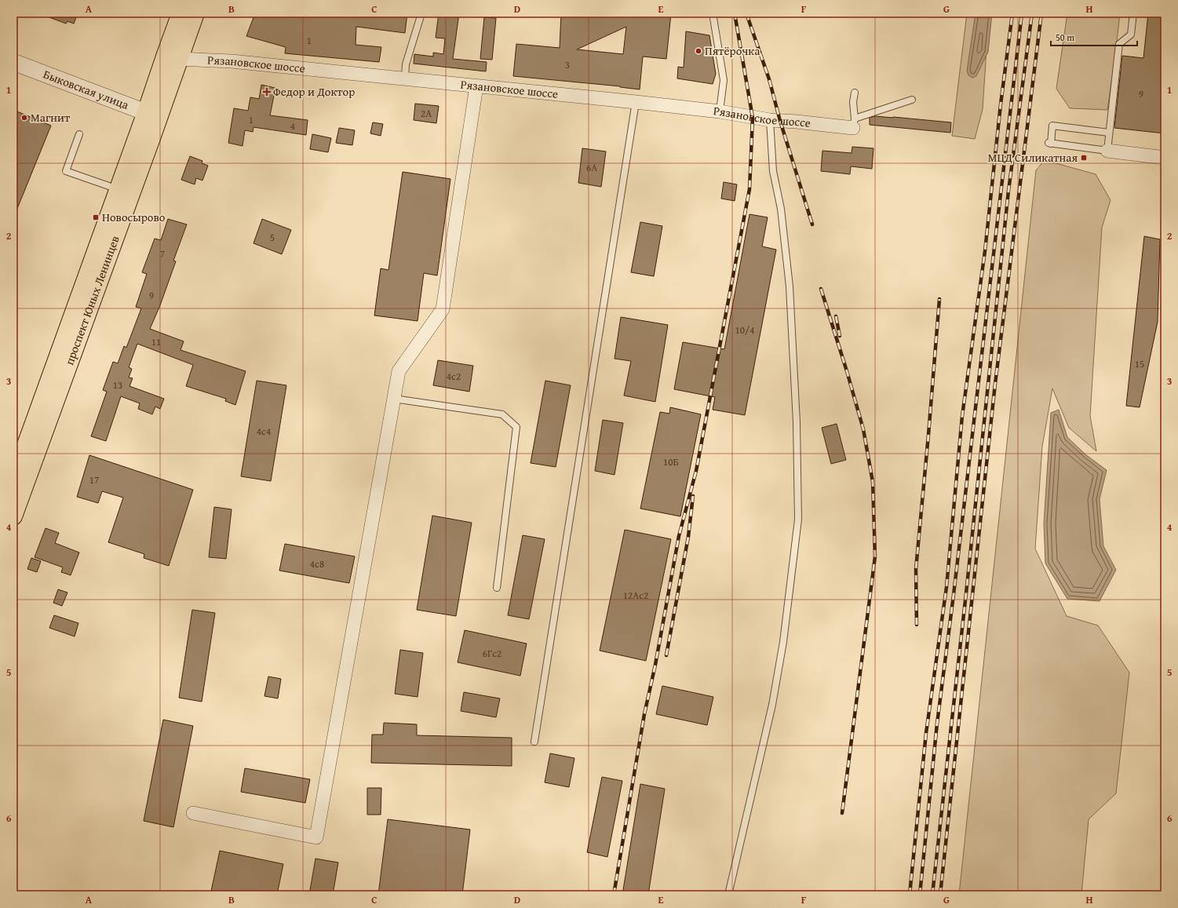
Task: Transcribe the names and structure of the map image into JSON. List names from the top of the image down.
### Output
{
  "streets": {
    "main road": ["проспект Юных Ленинцев"],
    "street": ["Рязановское шоссе", "Быковская улица"]
  },
  "crossings": [
    ["Рязановское шоссе", "проспект Юных Ленинцев"],
    ["Быковская улица", "проспект Юных Ленинцев"]
  ],
  "places": {
    "other": ["Пятёрочка", "Магнит"],
    "health": ["Федор и Доктор"],
    "transit": ["МЦД Силикатная", "Новосырово"]
  },
  "house_numbers": [
    "1",
    "3",
    "9",
    "2А",
    "1",
    "4",
    "6А",
    "5",
    "7",
    "9",
    "10/4",
    "11",
    "15",
    "4с2",
    "13",
    "4с4",
    "10Б",
    "17",
    "4с8",
    "12Ас2",
    "6Гс2"
  ],
  "scale_bar": "50 m",
  "grid": {
    "columns": [
      "A",
      "B",
      "C",
      "D",
      "E",
      "F",
      "G",
      "H"
    ],
    "rows": [
      "1",
      "2",
      "3",
      "4",
      "5",
      "6"
    ]
  }
}
